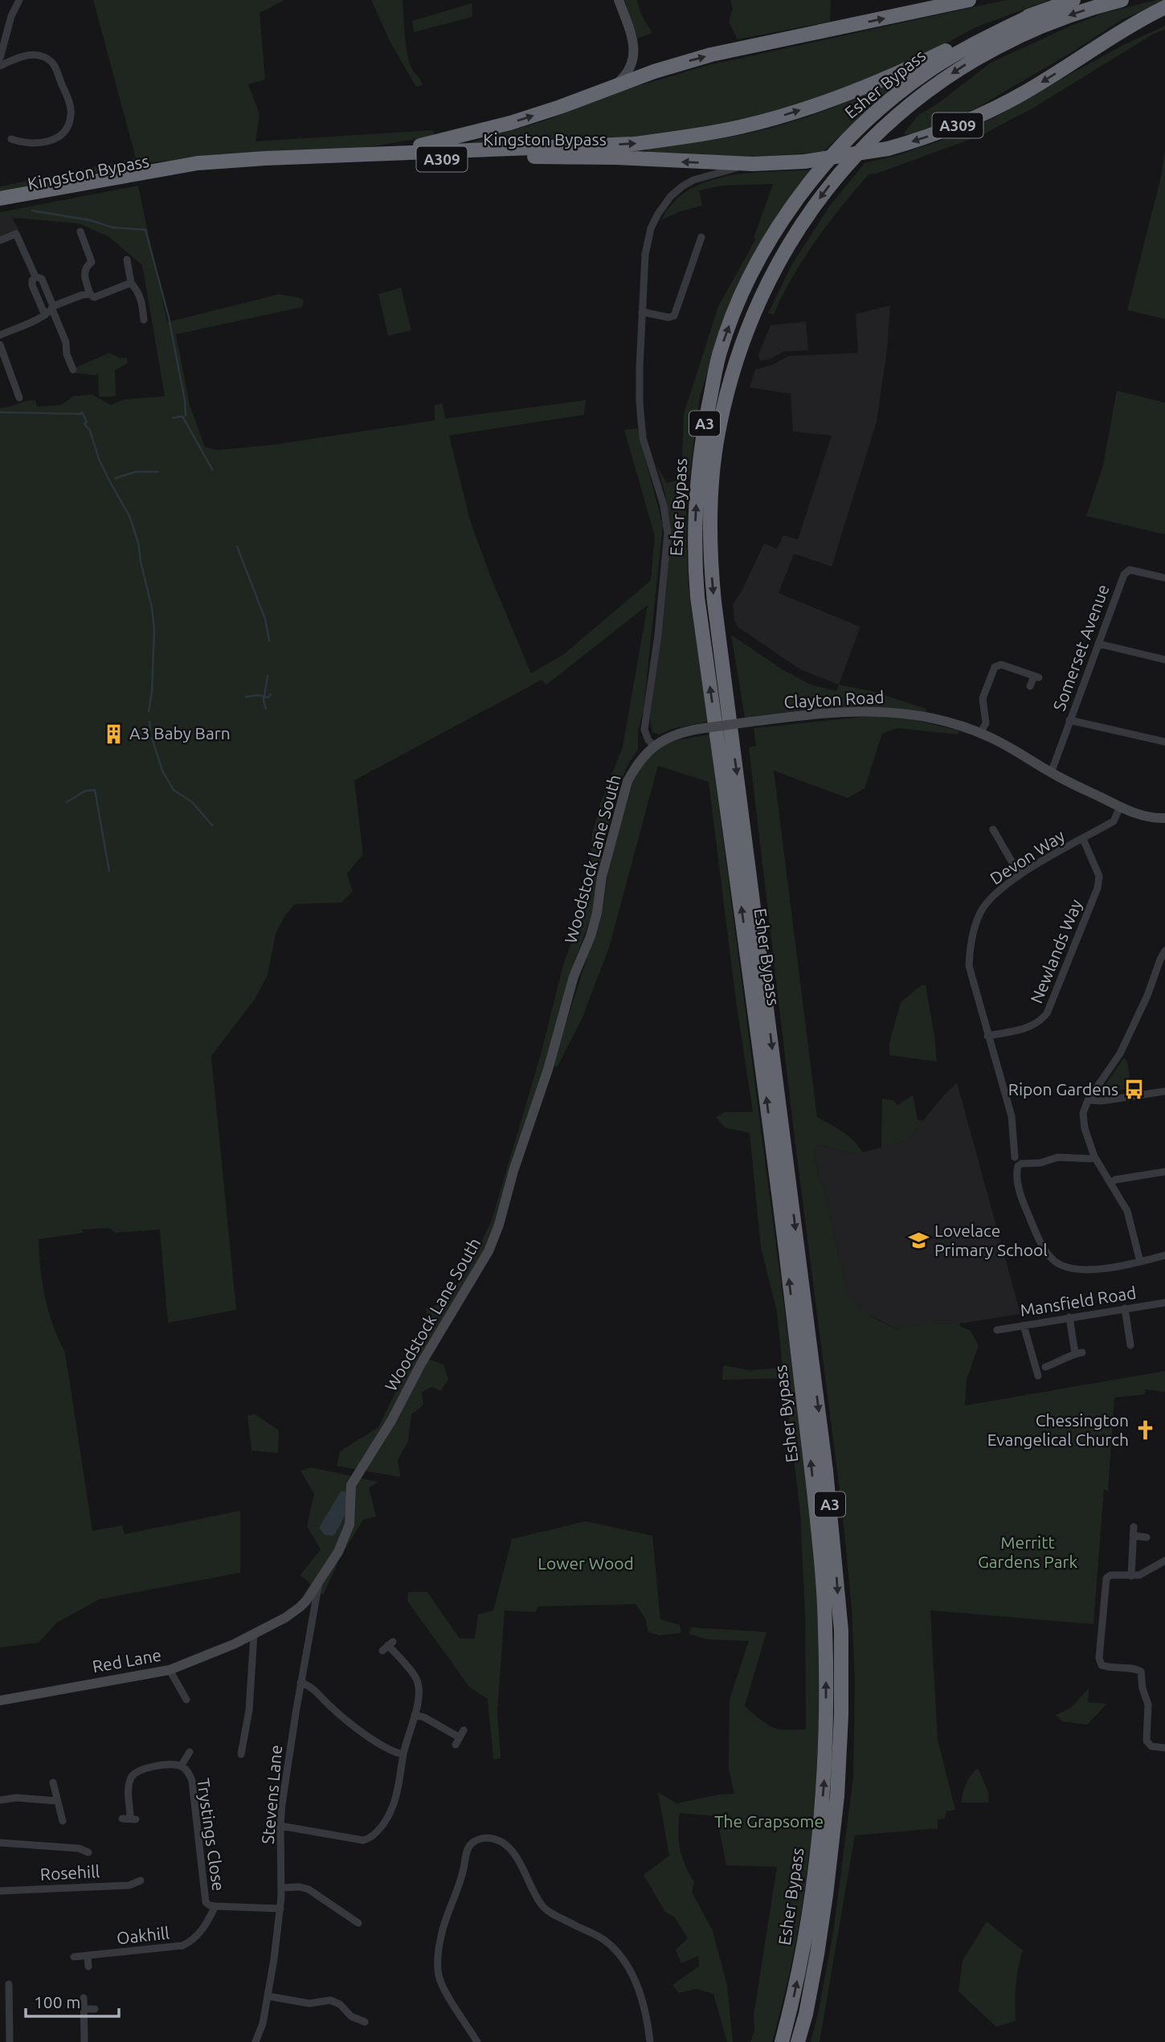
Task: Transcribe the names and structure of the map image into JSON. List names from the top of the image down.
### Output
{
  "streets": {
    "highway": [
      "Esher Bypass",
      "A309",
      "Kingston Bypass",
      "A3"
    ],
    "street": [
      "Somerset Avenue",
      "Clayton Road",
      "Devon Way",
      "Woodstock Lane South",
      "Newlands Way",
      "Mansfield Road",
      "Red Lane",
      "Stevens Lane",
      "Trystings Close",
      "Rosehill",
      "Oakhill"
    ]
  },
  "crossings": [
    ["Esher Bypass", "A3"],
    ["A309", "Kingston Bypass"],
    ["A309", "A3"],
    ["Kingston Bypass", "A3"],
    ["Somerset Avenue", "Clayton Road"],
    ["Clayton Road", "Devon Way"],
    ["Clayton Road", "Woodstock Lane South"],
    ["Devon Way", "Newlands Way"],
    ["Woodstock Lane South", "Red Lane"],
    ["Red Lane", "Stevens Lane"],
    ["Stevens Lane", "Trystings Close"],
    ["Trystings Close", "Oakhill"]
  ],
  "parks": ["Merritt Gardens Park", "Lower Wood", "The Grapsome"],
  "places": {
    "building": ["A3 Baby Barn"],
    "bus stop": ["Ripon Gardens"],
    "school or university": ["Lovelace Primary School"],
    "church": ["Chessington Evangelical Church"]
  },
  "scale_bar": "100 m"
}
